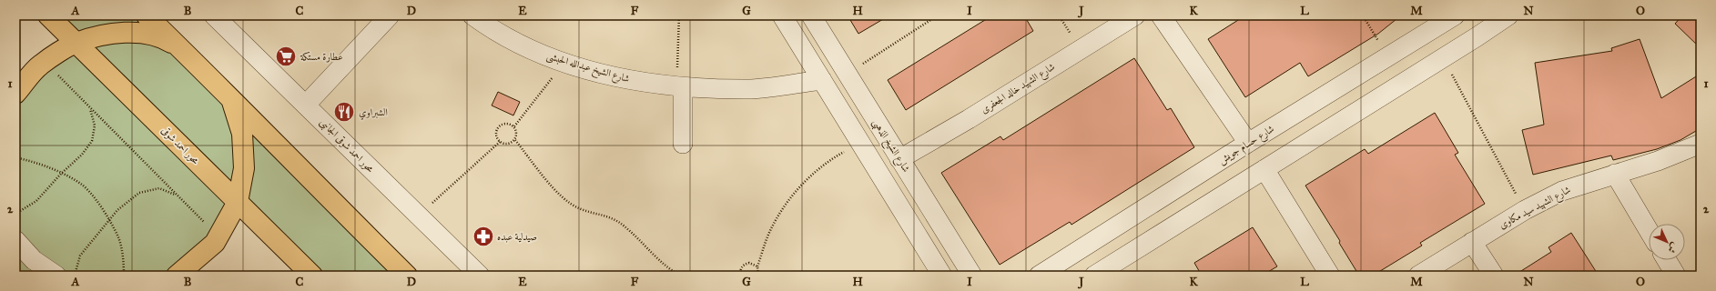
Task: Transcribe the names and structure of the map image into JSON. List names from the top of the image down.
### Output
{
  "streets": {
    "main road": ["محور احمد شوقى"],
    "street": [
      "شارع الشيخ عبدالله الحبشى",
      "شارع الشهيد خالد الجعفرى",
      "شارع حسام جويش",
      "محور احمد شوقى الجانبى",
      "شارع الشيخ الذهبى",
      "شارع الشهيد سيد مكاوى"
    ]
  },
  "crossings": [
    ["شارع الشهيد خالد الجعفرى", "شارع الشيخ الذهبى"]
  ],
  "places": {
    "supermarket": ["عطارة مستكة"],
    "restaurant": ["الشبراوي"],
    "pharmacy": ["صيدلية عبده"]
  },
  "north": "bottom right",
  "grid": {
    "columns": [
      "A",
      "B",
      "C",
      "D",
      "E",
      "F",
      "G",
      "H",
      "I",
      "J",
      "K",
      "L",
      "M",
      "N",
      "O"
    ],
    "rows": ["1", "2"]
  }
}
